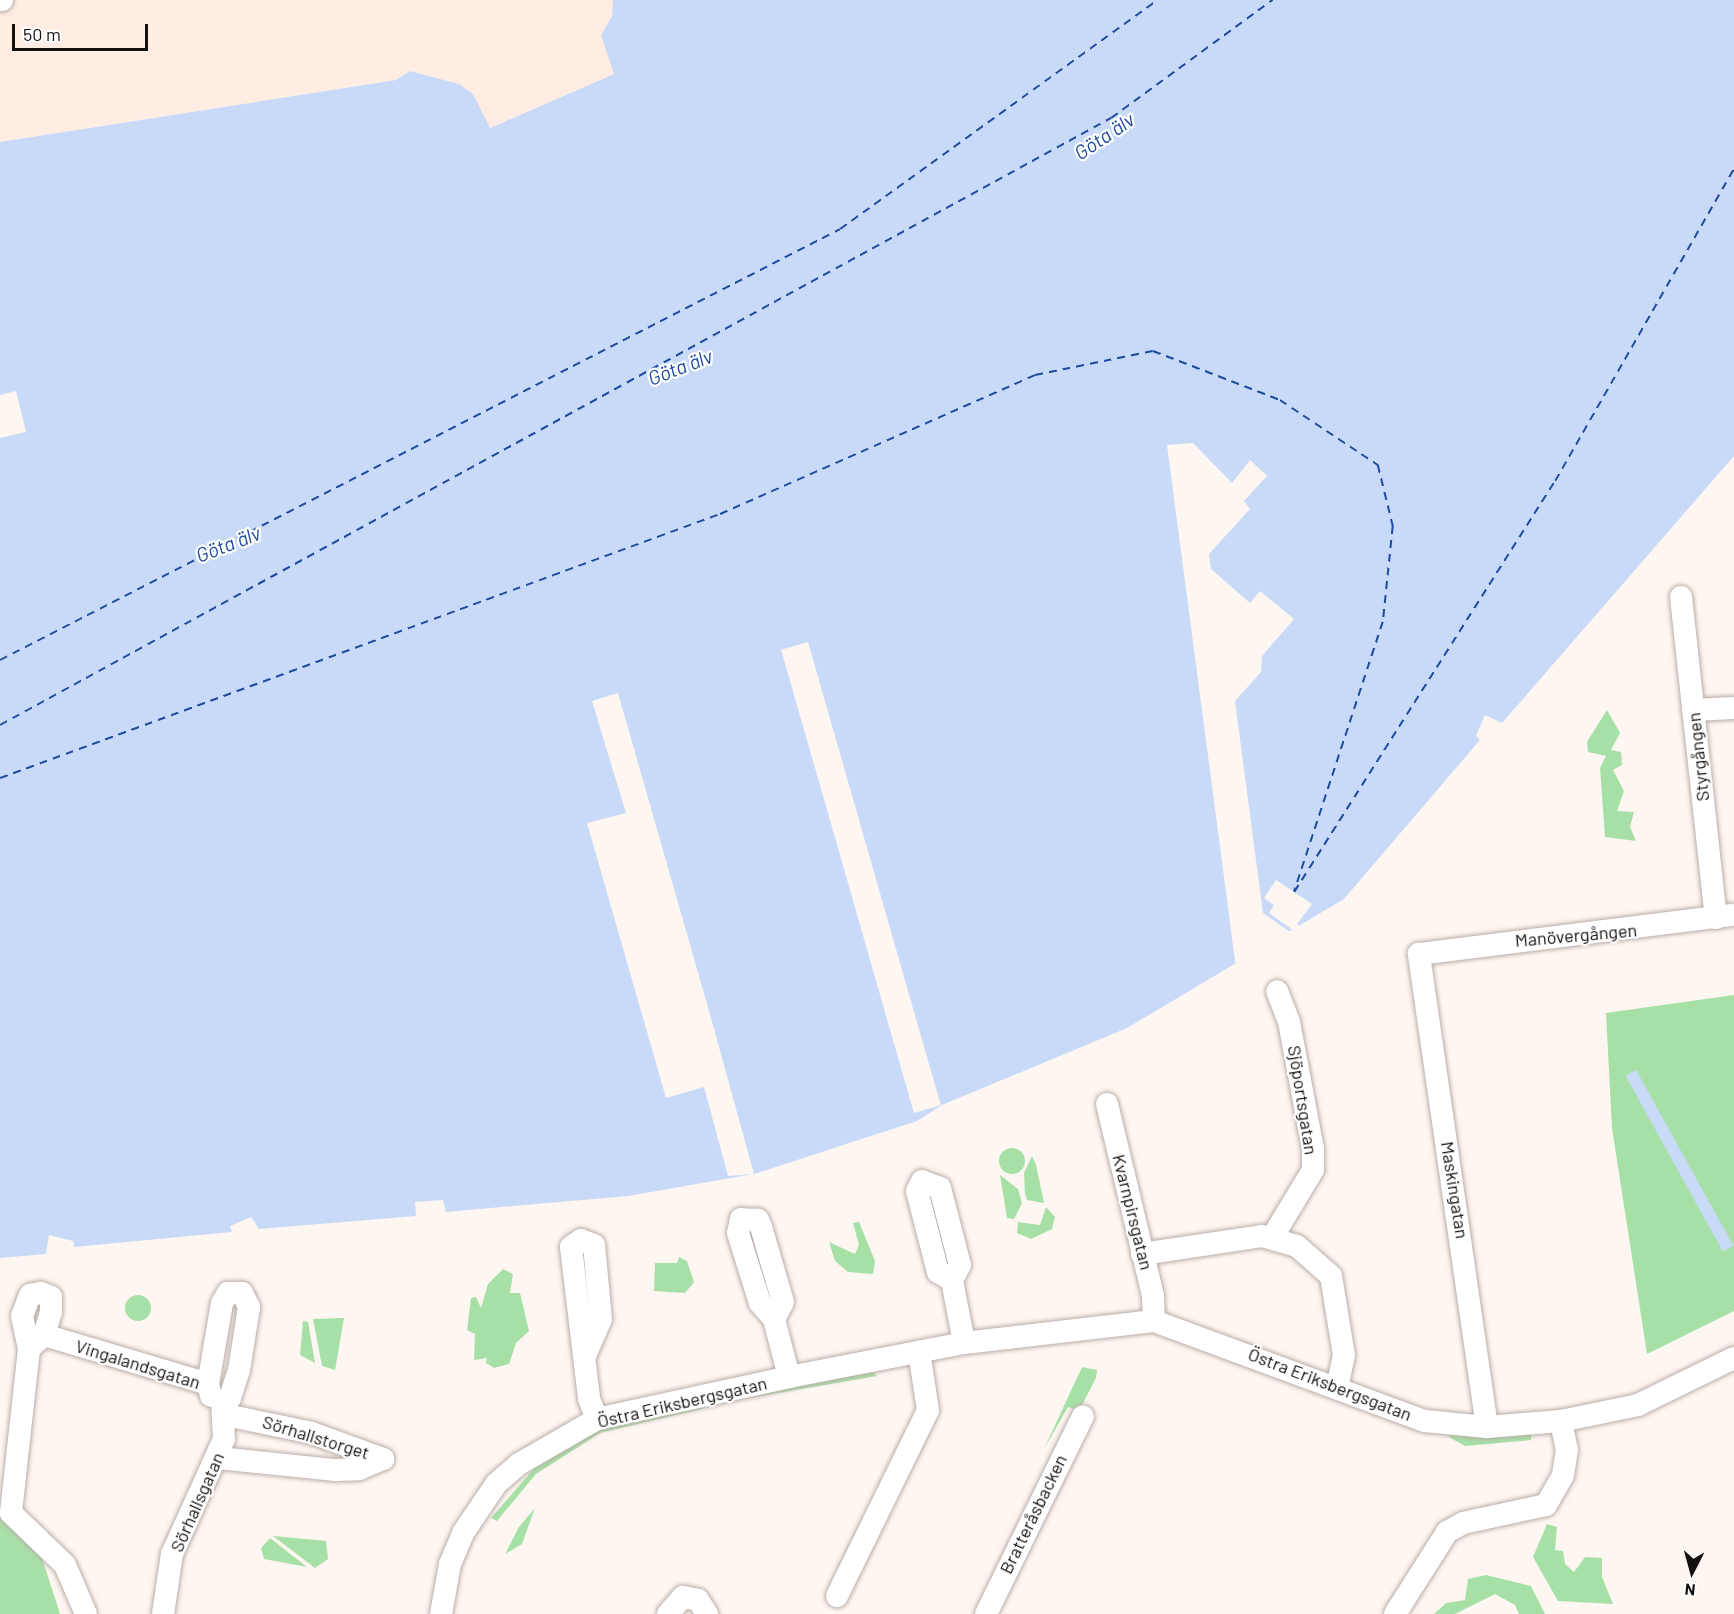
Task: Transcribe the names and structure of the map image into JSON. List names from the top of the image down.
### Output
{
  "streets": {
    "street": [
      "Styrgången",
      "Manövergången",
      "Sjöportsgatan",
      "Maskingatan",
      "Kvarnpirsgatan",
      "Vingalandsgatan",
      "Östra Eriksbergsgatan",
      "Sörhallstorget",
      "Sörhallsgatan",
      "Bratteråsbacken"
    ]
  },
  "crossings": [
    ["Styrgången", "Manövergången"],
    ["Manövergången", "Maskingatan"],
    ["Maskingatan", "Östra Eriksbergsgatan"],
    ["Kvarnpirsgatan", "Östra Eriksbergsgatan"],
    ["Vingalandsgatan", "Sörhallstorget"],
    ["Vingalandsgatan", "Sörhallsgatan"],
    ["Sörhallstorget", "Sörhallsgatan"]
  ],
  "water": ["Göta älv"],
  "scale_bar": "50 m",
  "north": "bottom"
}
